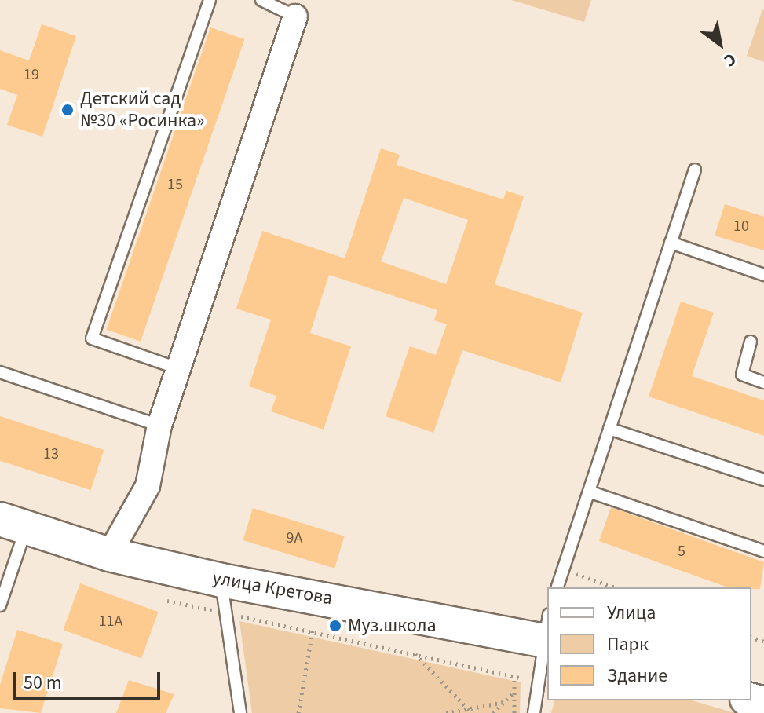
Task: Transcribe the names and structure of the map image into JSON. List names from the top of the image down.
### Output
{
  "streets": {
    "street": ["улица Кретова"]
  },
  "places": ["Детский сад №30 «Росинка»", "Муз.школа"],
  "house_numbers": [
    "19",
    "15",
    "10",
    "13",
    "9А",
    "5",
    "11А"
  ],
  "legend": ["Улица", "Парк", "Здание"],
  "scale_bar": "50 m",
  "north": "bottom right"
}
